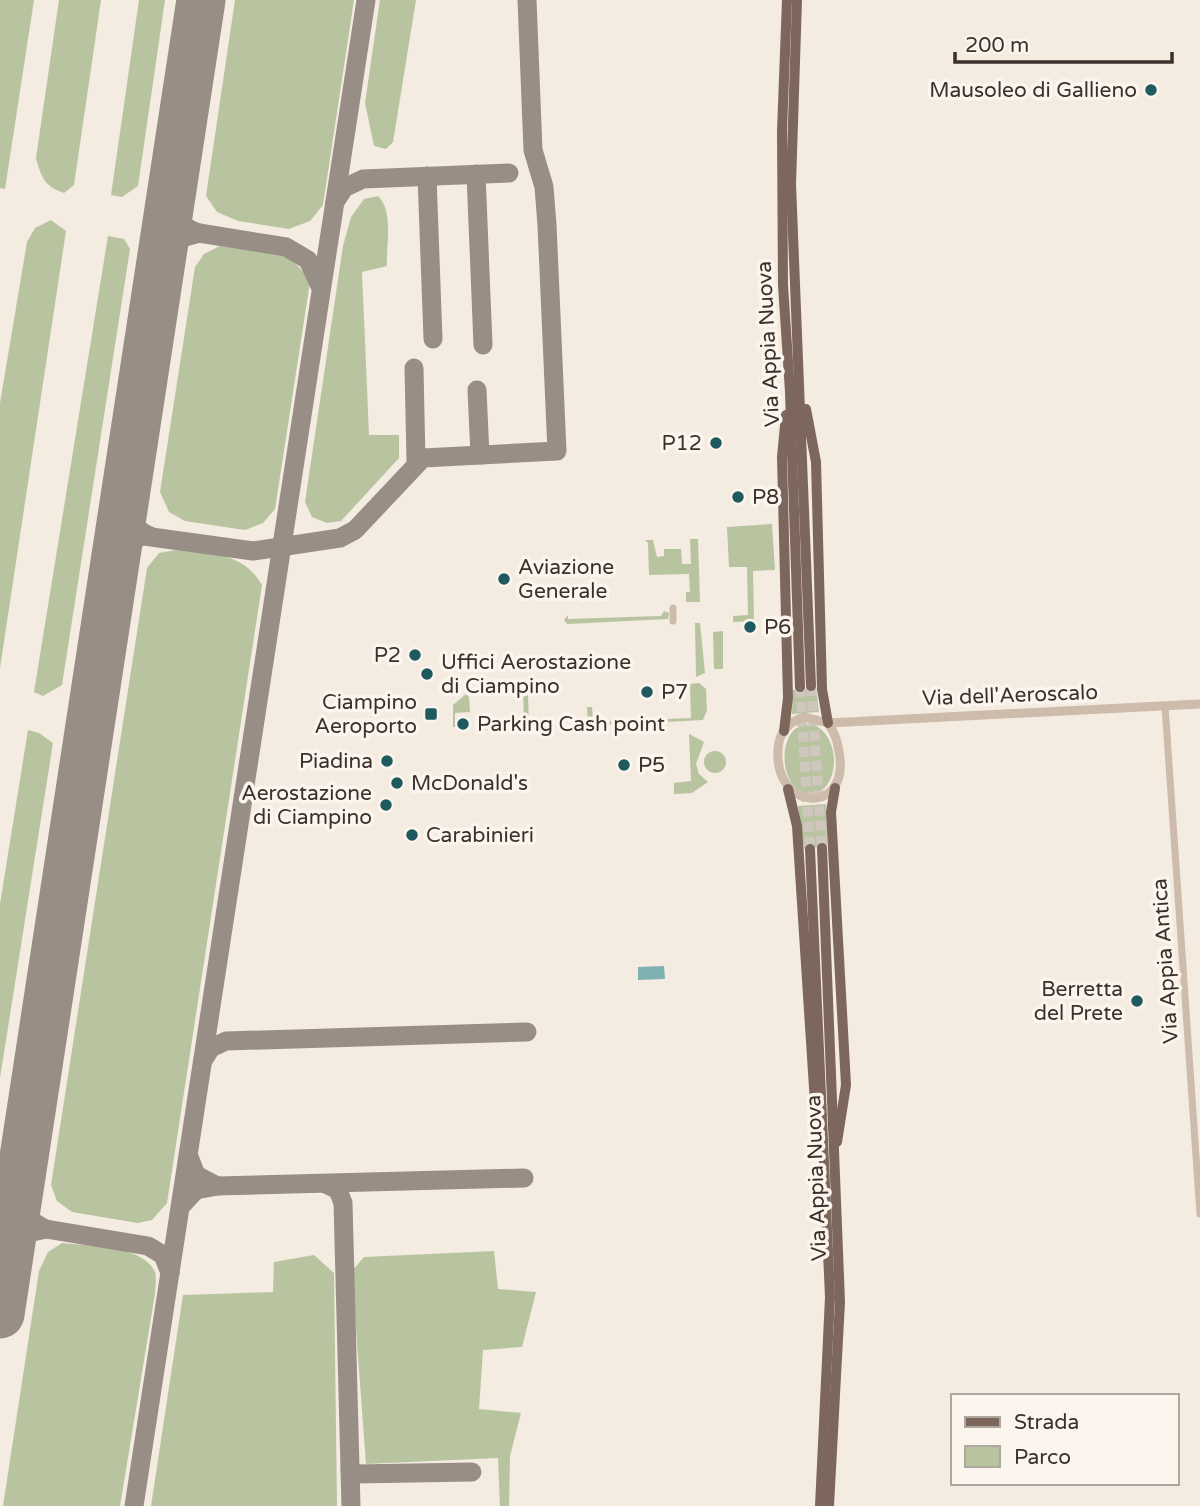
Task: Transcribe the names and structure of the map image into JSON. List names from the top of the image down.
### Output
{
  "streets": {
    "main road": ["Via Appia Nuova"],
    "street": ["Via dell'Aeroscalo", "Via Appia Antica"]
  },
  "crossings": [
    ["Via dell'Aeroscalo", "Via Appia Antica"]
  ],
  "places": {
    "other": [
      "Mausoleo di Gallieno",
      "P12",
      "P8",
      "Aviazione Generale",
      "P6",
      "P2",
      "Uffici Aerostazione di Ciampino",
      "P7",
      "Parking Cash point",
      "Piadina",
      "P5",
      "McDonald's",
      "Aerostazione di Ciampino",
      "Carabinieri",
      "Berretta del Prete"
    ],
    "transit": ["Ciampino Aeroporto"]
  },
  "legend": ["Strada", "Parco"],
  "scale_bar": "200 m"
}
